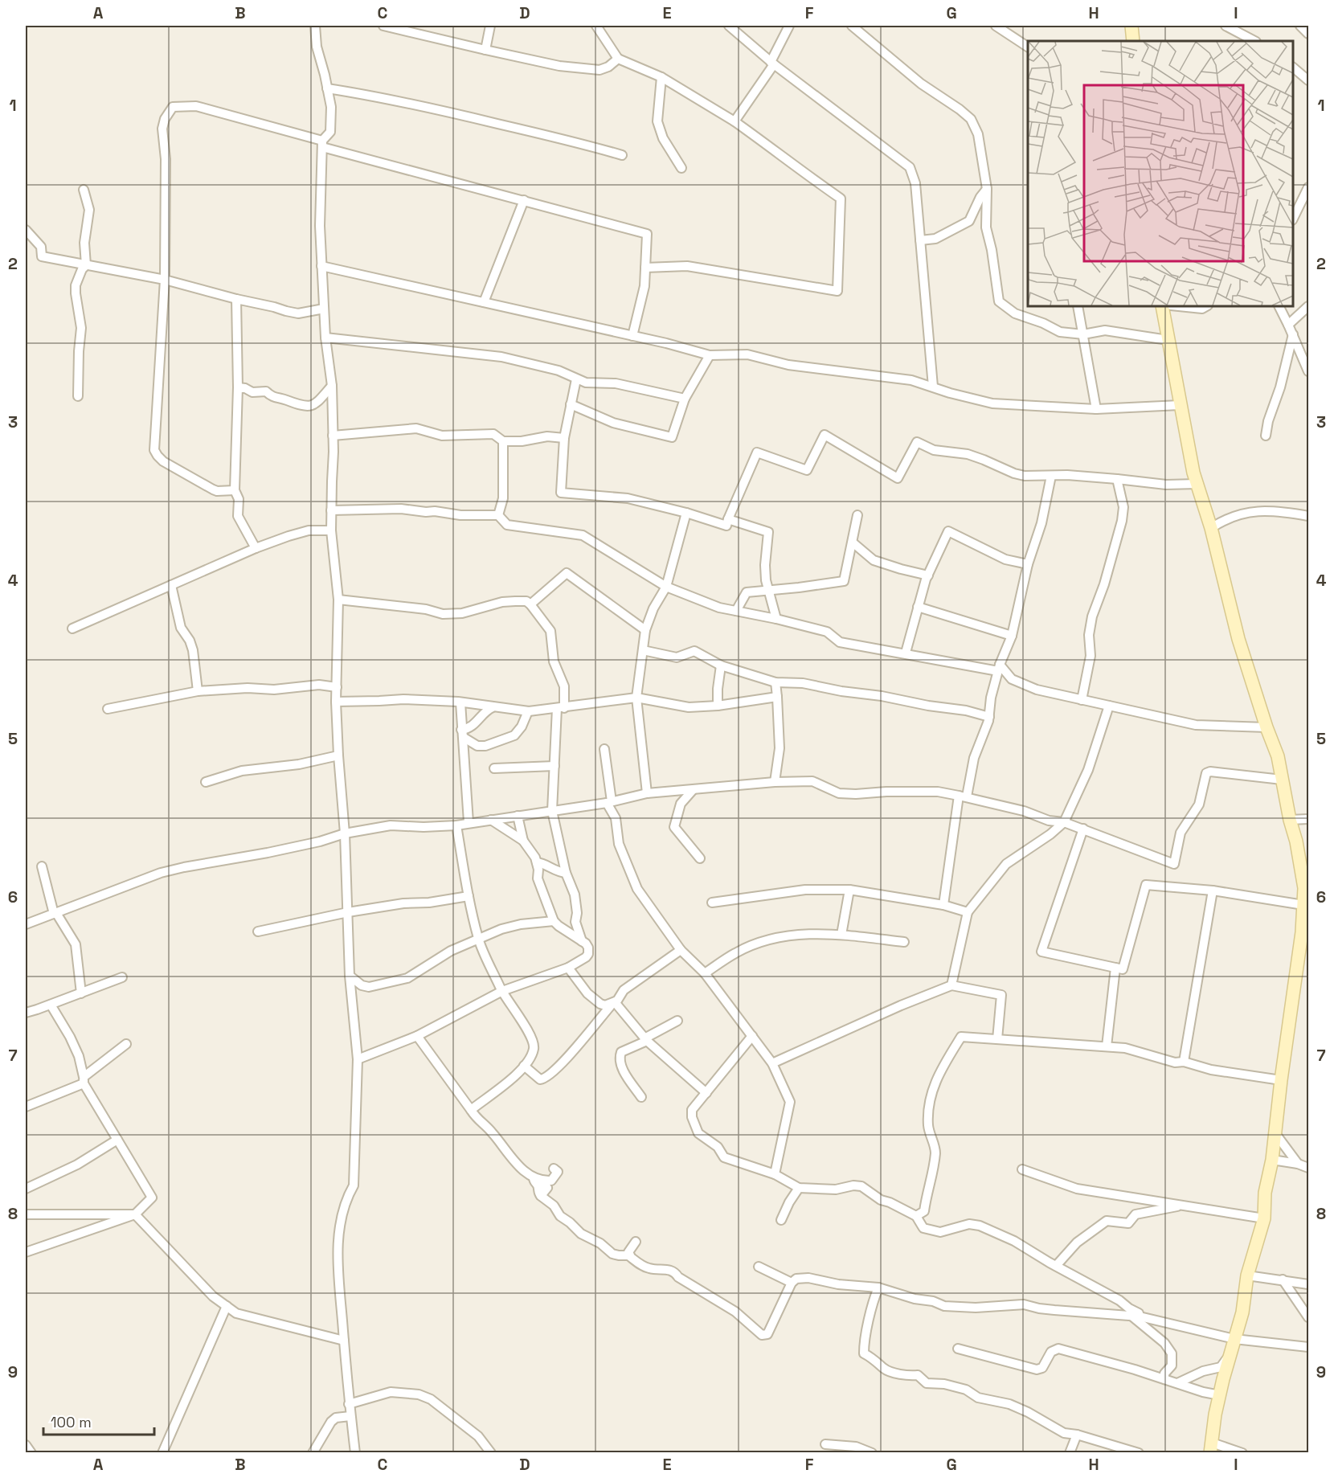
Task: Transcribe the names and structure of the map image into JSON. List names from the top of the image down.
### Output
{
  "scale_bar": "100 m",
  "grid": {
    "columns": [
      "A",
      "B",
      "C",
      "D",
      "E",
      "F",
      "G",
      "H",
      "I"
    ],
    "rows": [
      "1",
      "2",
      "3",
      "4",
      "5",
      "6",
      "7",
      "8",
      "9"
    ]
  }
}
